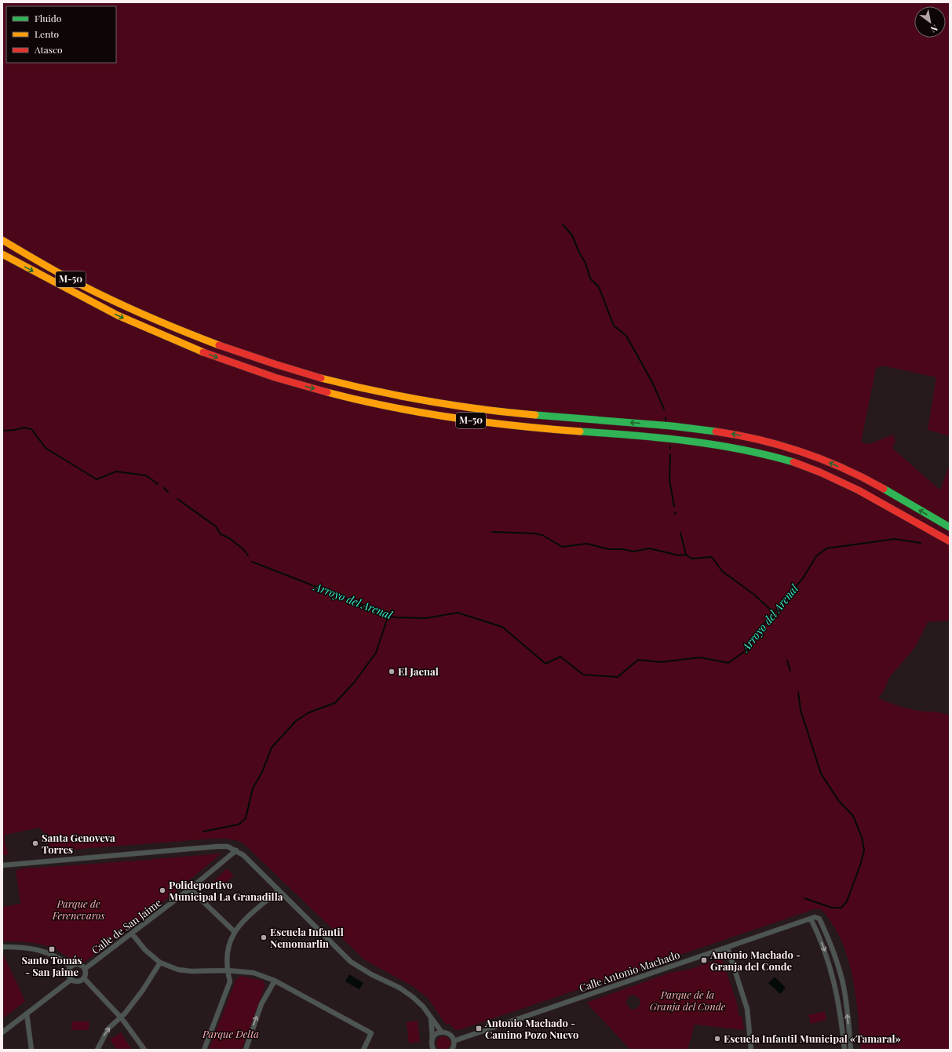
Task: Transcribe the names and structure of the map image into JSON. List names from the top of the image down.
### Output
{
  "streets": {
    "highway": ["M-50"],
    "street": ["Calle de San Jaime", "Calle Antonio Machado"]
  },
  "water": ["Arroyo del Arenal"],
  "parks": ["Parque de Ferencvaros", "Parque de la Granja del Conde", "Parque Delta"],
  "places": {
    "other": [
      "El Jaenal",
      "Santa Genoveva Torres",
      "Polideportivo Municipal La Granadilla",
      "Escuela Infantil Nemomarlin",
      "Escuela Infantil Municipal «Tamaral»"
    ],
    "transit": ["Santo Tomás - San Jaime", "Antonio Machado - Granja del Conde", "Antonio Machado - Camino Pozo Nuevo"]
  },
  "legend": ["Fluido", "Lento", "Atasco"],
  "north": "bottom right"
}
